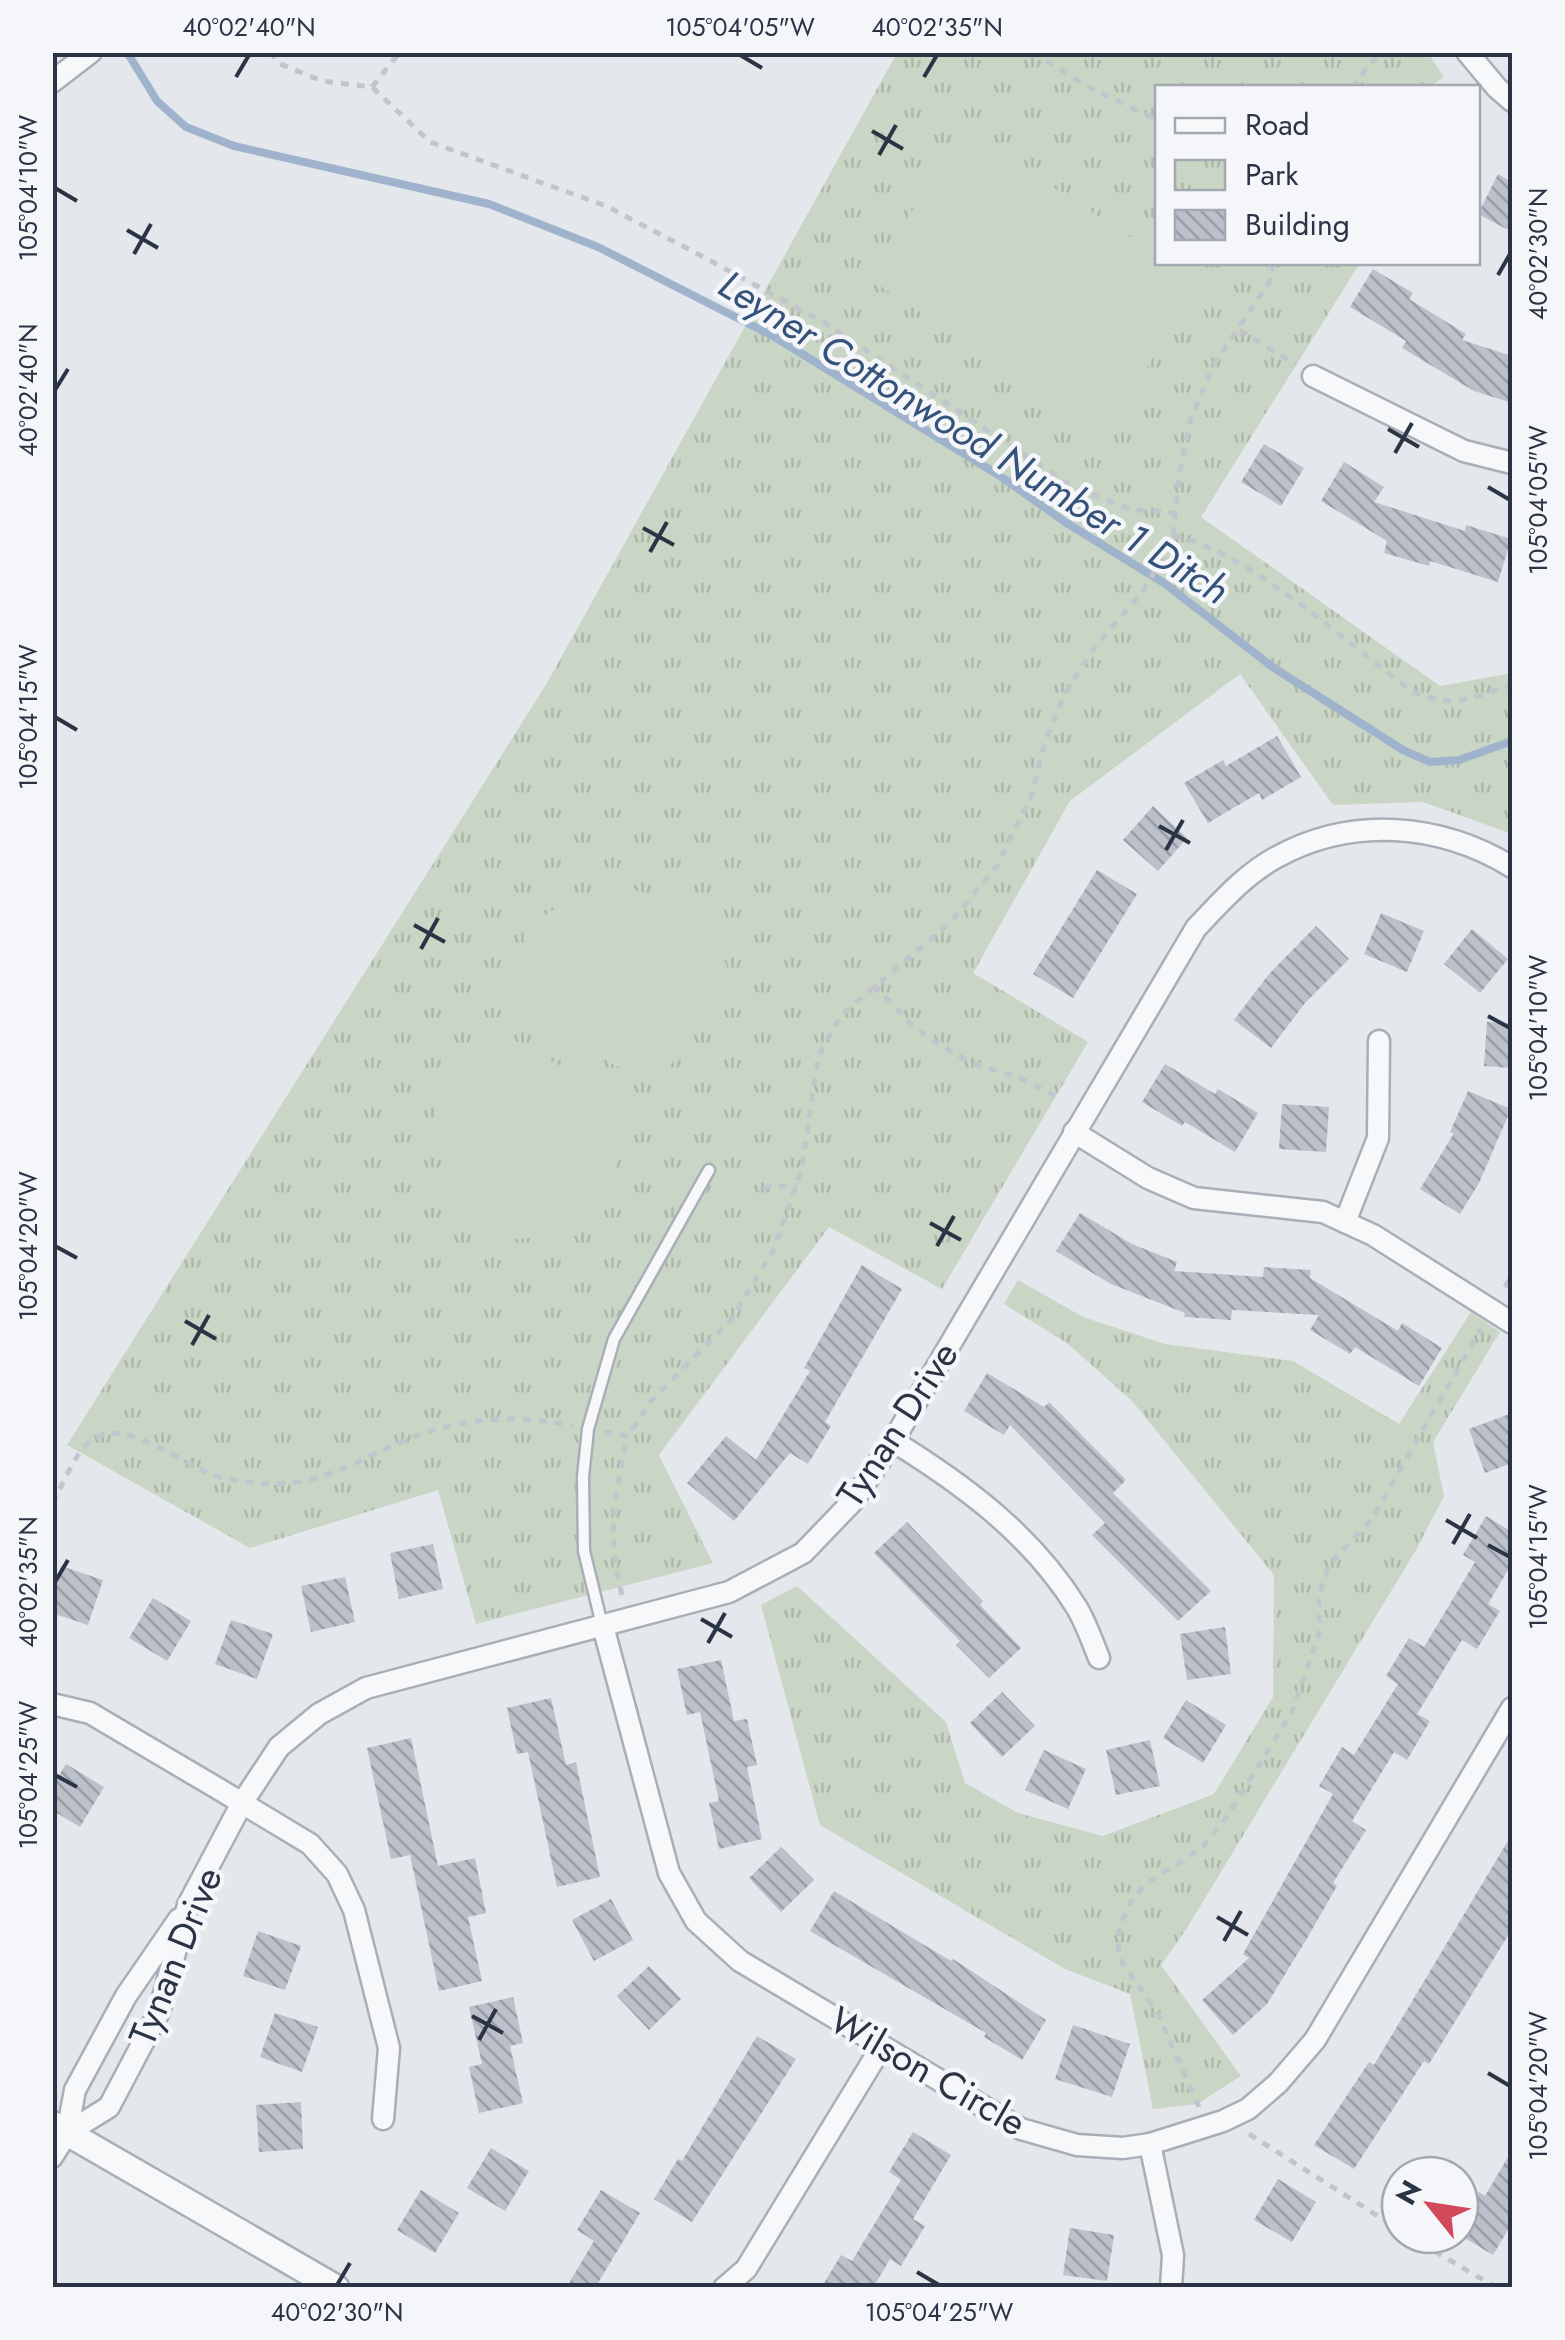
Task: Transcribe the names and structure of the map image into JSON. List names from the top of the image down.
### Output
{
  "streets": {
    "street": ["Tynan Drive", "Wilson Circle"]
  },
  "crossings": [
    ["Tynan Drive", "Wilson Circle"]
  ],
  "water": ["Leyner Cottonwood Number 1 Ditch"],
  "legend": ["Road", "Park", "Building"],
  "north": "top left",
  "coordinates": [
    "40°02'40\"N",
    "105°04'05\"W",
    "40°02'35\"N",
    "105°04'10\"W",
    "40°02'30\"N",
    "105°04'15\"W",
    "105°04'20\"W",
    "105°04'25\"W"
  ]
}
